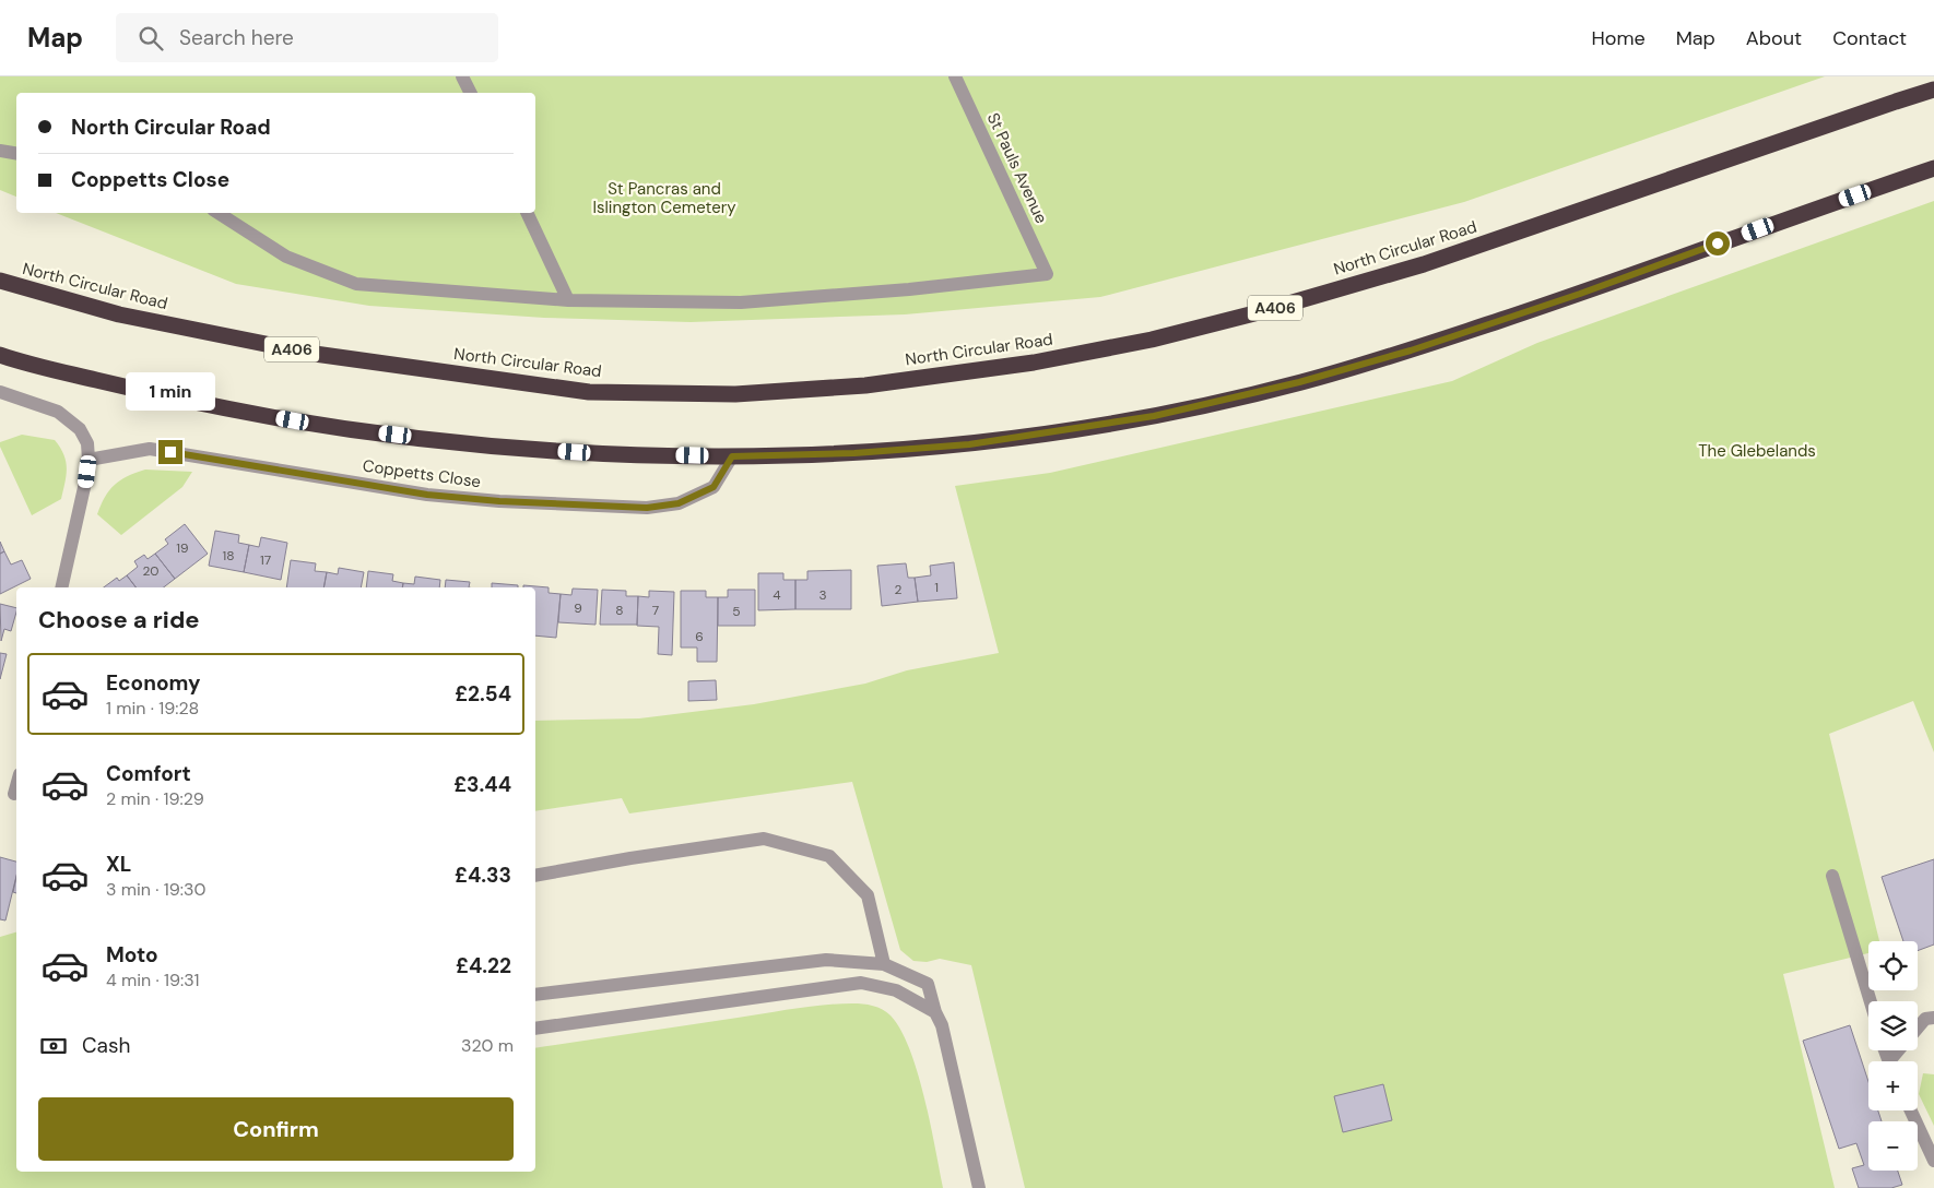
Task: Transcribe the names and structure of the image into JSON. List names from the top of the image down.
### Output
{
  "streets": {
    "highway": ["North Circular Road", "A406"],
    "street": ["St Pauls Avenue", "Coppetts Close"]
  },
  "parks": ["St Pancras and Islington Cemetery", "The Glebelands"],
  "house_numbers": [
    "19",
    "18",
    "17",
    "20",
    "1",
    "2",
    "4",
    "3",
    "9",
    "8",
    "7",
    "5",
    "6"
  ],
  "page": {
    "header": "Map",
    "search": "Search here",
    "nav": [
      "Home",
      "Map",
      "About",
      "Contact"
    ],
    "banner": ["North Circular Road", "Coppetts Close"],
    "bubble": "1 min",
    "heading": "Choose a ride",
    "list": [
      {
        "name": "Economy",
        "note": "1 min · 19:28",
        "value": "£2.54"
      },
      {
        "name": "Comfort",
        "note": "2 min · 19:29",
        "value": "£3.44"
      },
      {
        "name": "XL",
        "note": "3 min · 19:30",
        "value": "£4.33"
      },
      {
        "name": "Moto",
        "note": "4 min · 19:31",
        "value": "£4.22"
      }
    ],
    "map_buttons": ["+", "−"],
    "pay": ["Cash", "320 m"],
    "buttons": "Confirm"
  }
}
